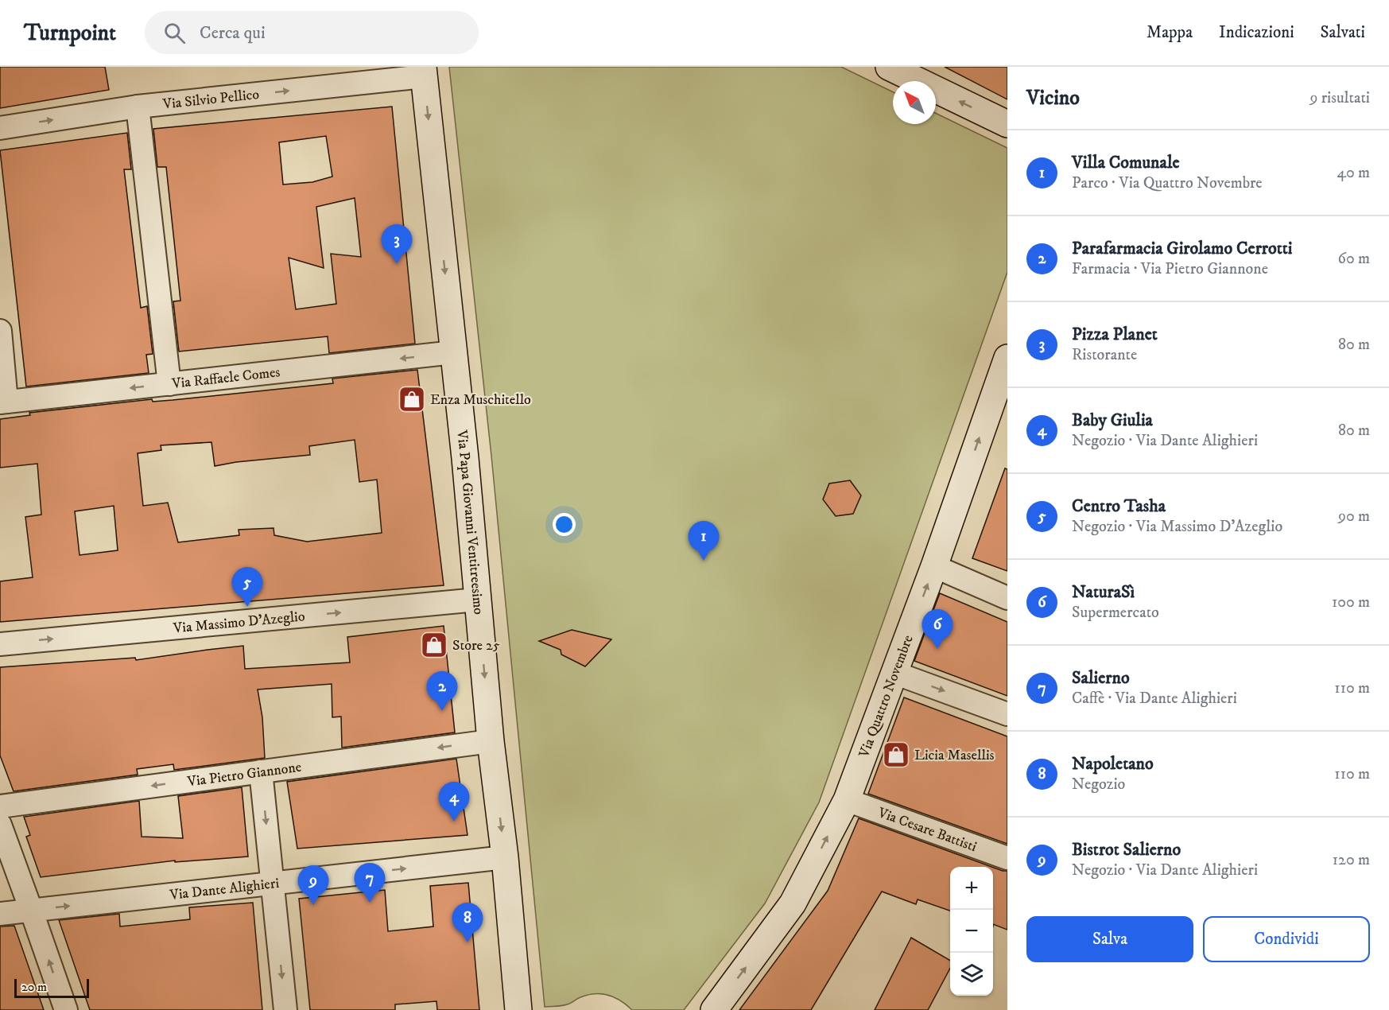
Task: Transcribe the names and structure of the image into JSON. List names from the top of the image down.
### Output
{
  "streets": {
    "street": [
      "Via Silvio Pellico",
      "Via Raffaele Comes",
      "Via Papa Giovanni Ventitreesimo",
      "Via Massimo D'Azeglio",
      "Via Quattro Novembre",
      "Via Pietro Giannone",
      "Via Cesare Battisti",
      "Via Dante Alighieri"
    ]
  },
  "crossings": [
    ["Via Silvio Pellico", "Via Papa Giovanni Ventitreesimo"],
    ["Via Raffaele Comes", "Via Papa Giovanni Ventitreesimo"],
    ["Via Papa Giovanni Ventitreesimo", "Via Massimo D'Azeglio"],
    ["Via Papa Giovanni Ventitreesimo", "Via Pietro Giannone"],
    ["Via Papa Giovanni Ventitreesimo", "Via Dante Alighieri"],
    ["Via Quattro Novembre", "Via Cesare Battisti"]
  ],
  "one_way": [
    "Via Silvio Pellico",
    "Via Raffaele Comes",
    "Via Papa Giovanni Ventitreesimo",
    "Via Massimo D'Azeglio",
    "Via Quattro Novembre",
    "Via Pietro Giannone",
    "Via Dante Alighieri"
  ],
  "places": {
    "shop": ["Enza Muschitello", "Store 25", "Licia Masellis"]
  },
  "scale_bar": "20 m",
  "north": "top left",
  "page": {
    "header": "Turnpoint",
    "search": "Cerca qui",
    "nav": ["Mappa", "Indicazioni", "Salvati"],
    "heading": ["Vicino", "9 risultati"],
    "list": [
      {
        "mark": "1",
        "name": "Villa Comunale",
        "note": "Parco · Via Quattro Novembre",
        "value": "40 m"
      },
      {
        "mark": "2",
        "name": "Parafarmacia Girolamo Cerrotti",
        "note": "Farmacia · Via Pietro Giannone",
        "value": "60 m"
      },
      {
        "mark": "3",
        "name": "Pizza Planet",
        "note": "Ristorante",
        "value": "80 m"
      },
      {
        "mark": "4",
        "name": "Baby Giulia",
        "note": "Negozio · Via Dante Alighieri",
        "value": "80 m"
      },
      {
        "mark": "5",
        "name": "Centro Tasha",
        "note": "Negozio · Via Massimo D'Azeglio",
        "value": "90 m"
      },
      {
        "mark": "6",
        "name": "NaturaSì",
        "note": "Supermercato",
        "value": "100 m"
      },
      {
        "mark": "7",
        "name": "Salierno",
        "note": "Caffè · Via Dante Alighieri",
        "value": "110 m"
      },
      {
        "mark": "8",
        "name": "Napoletano",
        "note": "Negozio",
        "value": "110 m"
      },
      {
        "mark": "9",
        "name": "Bistrot Salierno",
        "note": "Negozio · Via Dante Alighieri",
        "value": "120 m"
      }
    ],
    "pins": [
      "3",
      "1",
      "5",
      "6",
      "2",
      "4",
      "7",
      "9",
      "8"
    ],
    "map_buttons": ["+", "−"],
    "buttons": ["Salva", "Condividi"],
    "scale": "20 m"
  }
}
